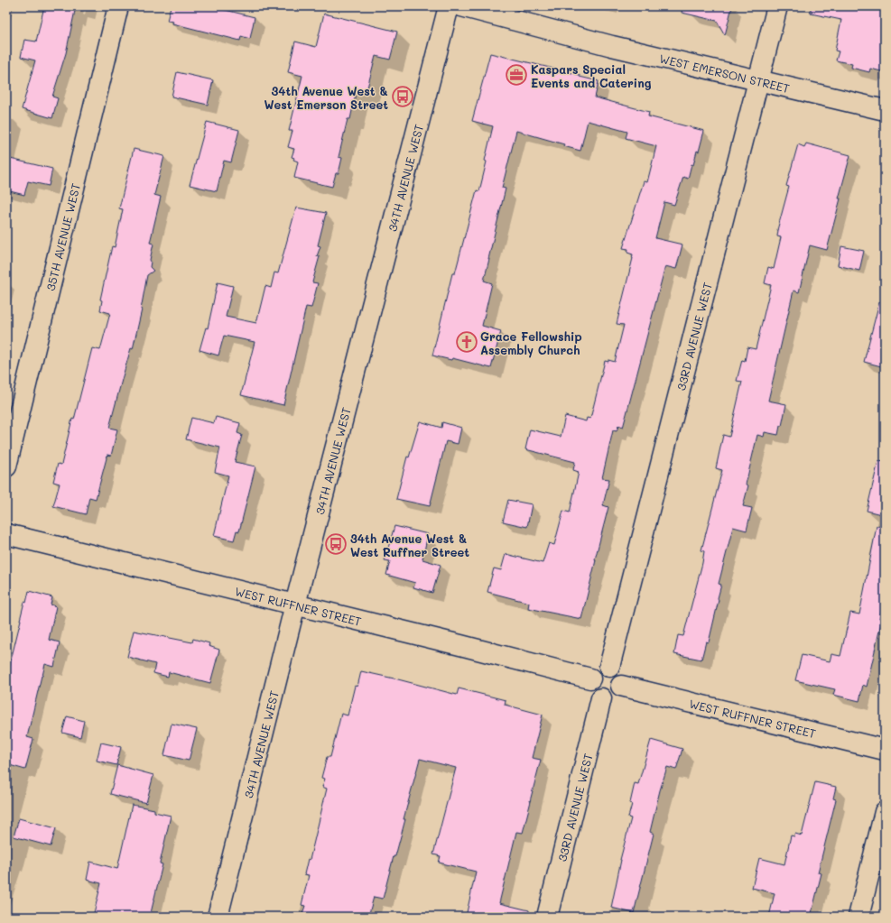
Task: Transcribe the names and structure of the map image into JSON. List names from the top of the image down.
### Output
{
  "streets": {
    "street": [
      "WEST EMERSON STREET",
      "34TH AVENUE WEST",
      "35TH AVENUE WEST",
      "33RD AVENUE WEST",
      "WEST RUFFNER STREET"
    ]
  },
  "crossings": [
    ["WEST EMERSON STREET", "33RD AVENUE WEST"],
    ["34TH AVENUE WEST", "WEST RUFFNER STREET"],
    ["33RD AVENUE WEST", "WEST RUFFNER STREET"]
  ],
  "places": {
    "office": ["Kaspars Special Events and Catering"],
    "bus stop": ["34th Avenue West & West Emerson Street", "34th Avenue West & West Ruffner Street"],
    "church": ["Grace Fellowship Assembly Church"]
  }
}
